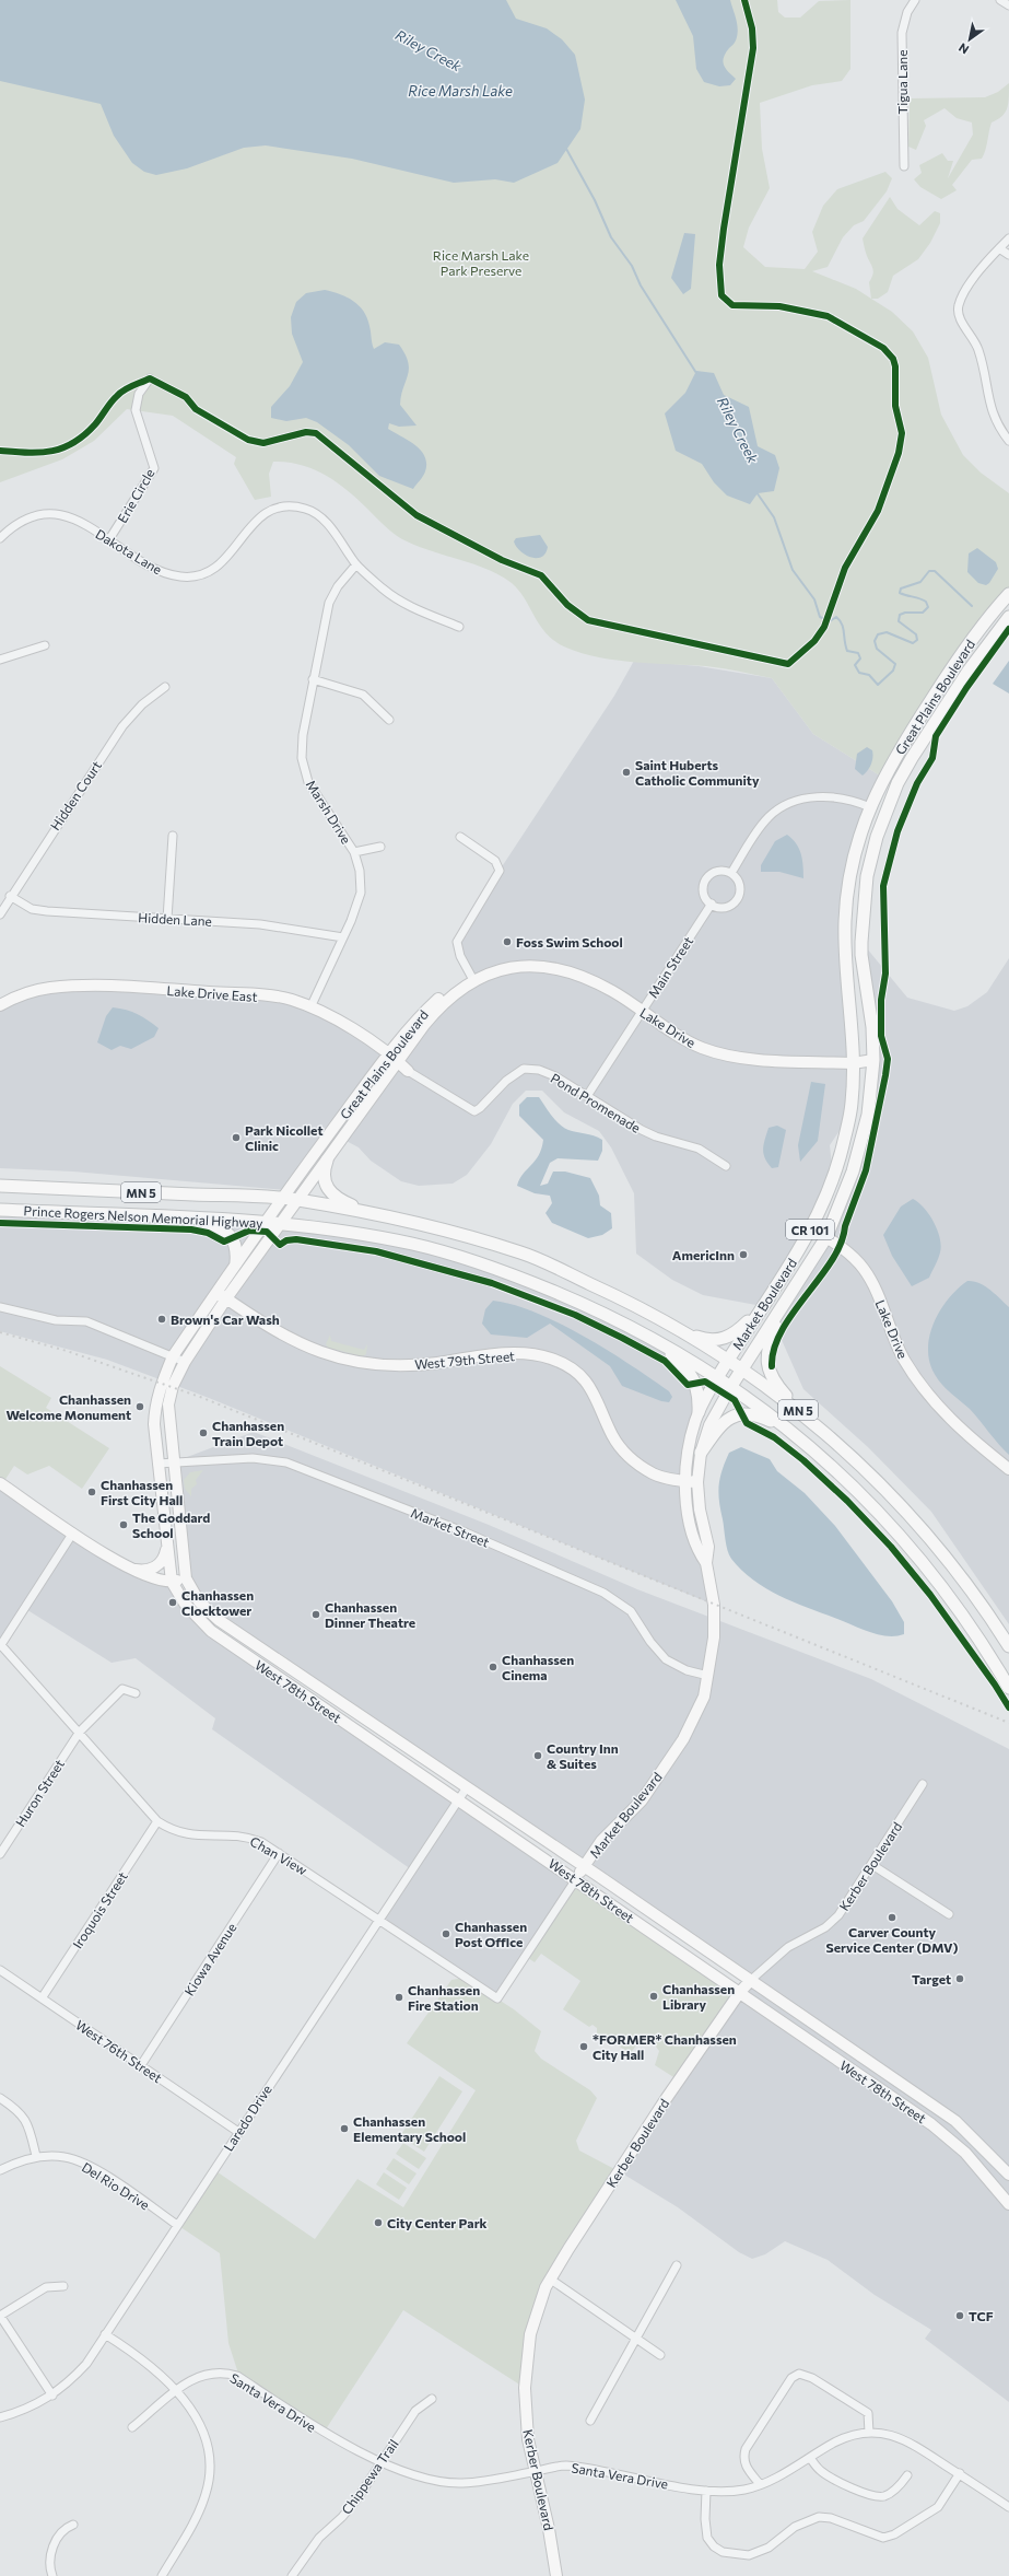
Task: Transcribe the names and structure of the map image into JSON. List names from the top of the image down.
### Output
{
  "streets": {
    "main road": [
      "Great Plains Boulevard",
      "MN 5",
      "Prince Rogers Nelson Memorial Highway",
      "CR 101",
      "Market Boulevard"
    ],
    "street": [
      "Tigua Lane",
      "Erie Circle",
      "Dakota Lane",
      "Hidden Court",
      "Marsh Drive",
      "Hidden Lane",
      "Main Street",
      "Lake Drive East",
      "Lake Drive",
      "Pond Promenade",
      "West 79th Street",
      "Market Street",
      "West 78th Street",
      "Huron Street",
      "Chan View",
      "Kerber Boulevard",
      "Iroquois Street",
      "Kiowa Avenue",
      "West 76th Street",
      "Laredo Drive",
      "Del Rio Drive",
      "Santa Vera Drive",
      "Chippewa Trail"
    ]
  },
  "crossings": [
    ["Erie Circle", "Dakota Lane"],
    ["Dakota Lane", "Marsh Drive"],
    ["Great Plains Boulevard", "Lake Drive East"],
    ["Great Plains Boulevard", "Lake Drive"],
    ["Great Plains Boulevard", "Prince Rogers Nelson Memorial Highway"],
    ["Great Plains Boulevard", "Market Boulevard"],
    ["Great Plains Boulevard", "West 79th Street"],
    ["Great Plains Boulevard", "Market Street"],
    ["Great Plains Boulevard", "West 78th Street"],
    ["Hidden Court", "Hidden Lane"],
    ["Marsh Drive", "Hidden Lane"],
    ["Marsh Drive", "Lake Drive East"],
    ["Main Street", "Lake Drive"],
    ["Main Street", "Pond Promenade"],
    ["Lake Drive East", "Pond Promenade"],
    ["Lake Drive", "Market Boulevard"],
    ["Prince Rogers Nelson Memorial Highway", "Market Boulevard"],
    ["Market Boulevard", "West 79th Street"],
    ["Market Boulevard", "Market Street"],
    ["Market Boulevard", "West 78th Street"],
    ["Market Boulevard", "Chan View"],
    ["West 78th Street", "Kerber Boulevard"],
    ["West 78th Street", "Laredo Drive"],
    ["Huron Street", "Chan View"],
    ["Chan View", "Iroquois Street"],
    ["Chan View", "Kiowa Avenue"],
    ["Chan View", "Laredo Drive"],
    ["Kerber Boulevard", "Santa Vera Drive"],
    ["Iroquois Street", "West 76th Street"],
    ["Kiowa Avenue", "West 76th Street"],
    ["West 76th Street", "Laredo Drive"],
    ["Laredo Drive", "Del Rio Drive"],
    ["Santa Vera Drive", "Chippewa Trail"]
  ],
  "water": ["Riley Creek", "Rice Marsh Lake"],
  "parks": ["Rice Marsh Lake Park Preserve"],
  "places": [
    "Saint Huberts Catholic Community",
    "Foss Swim School",
    "Park Nicollet Clinic",
    "AmericInn",
    "Brown's Car Wash",
    "Chanhassen Welcome Monument",
    "Chanhassen Train Depot",
    "Chanhassen First City Hall",
    "The Goddard School",
    "Chanhassen Clocktower",
    "Chanhassen Dinner Theatre",
    "Chanhassen Cinema",
    "Country Inn & Suites",
    "Carver County Service Center (DMV)",
    "Chanhassen Post Office",
    "Target",
    "Chanhassen Library",
    "Chanhassen Fire Station",
    "*FORMER* Chanhassen City Hall",
    "Chanhassen Elementary School",
    "City Center Park",
    "TCF"
  ],
  "north": "bottom left"
}
